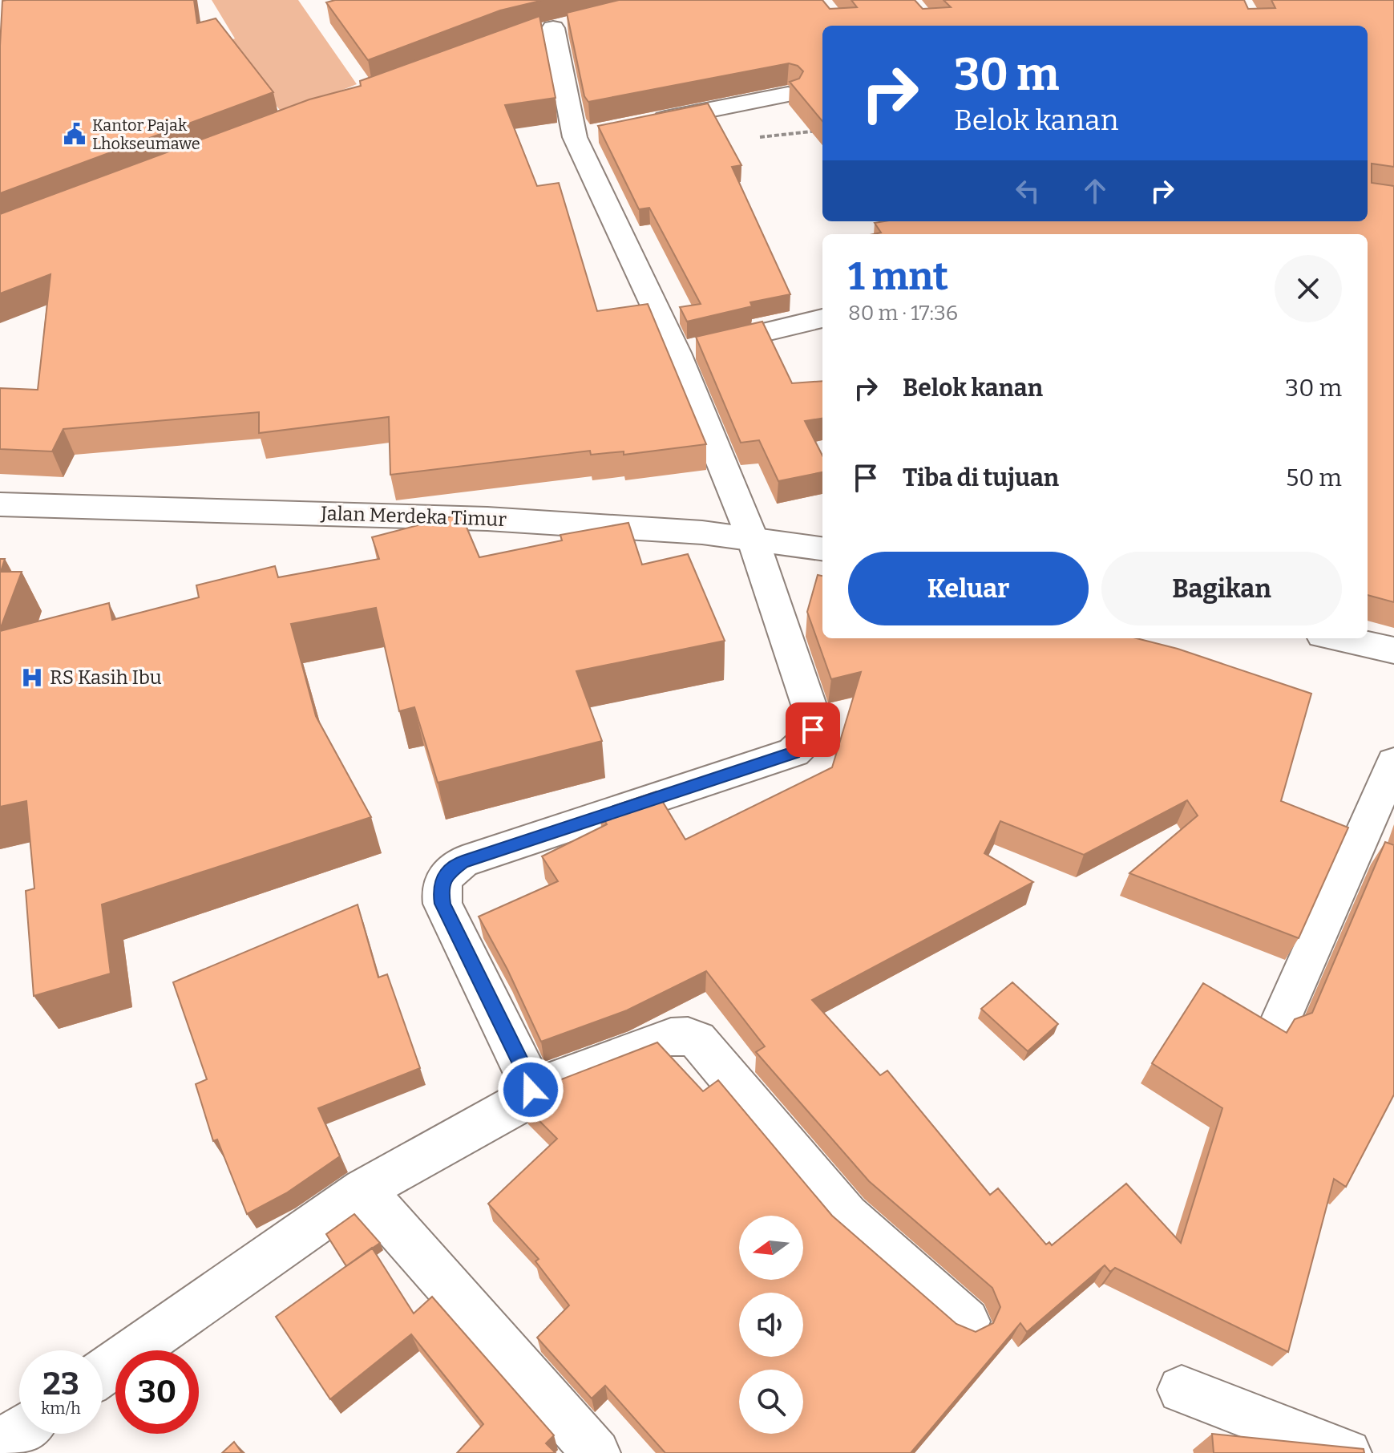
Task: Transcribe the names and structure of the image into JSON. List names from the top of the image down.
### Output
{
  "streets": {
    "street": ["Jalan Merdeka Timur"]
  },
  "places": {
    "public building": ["Kantor Pajak Lhokseumawe"],
    "hospital": ["RS Kasih Ibu"]
  },
  "north": "left",
  "page": {
    "turn": ["30 m", "Belok kanan"],
    "heading": ["1 mnt", "80 m · 17:36"],
    "list": [
      {
        "name": "Belok kanan",
        "value": "30 m"
      },
      {
        "name": "Tiba di tujuan",
        "value": "50 m"
      }
    ],
    "buttons": ["Keluar", "Bagikan"],
    "speed": "23 km/h",
    "limit": "30"
  }
}
